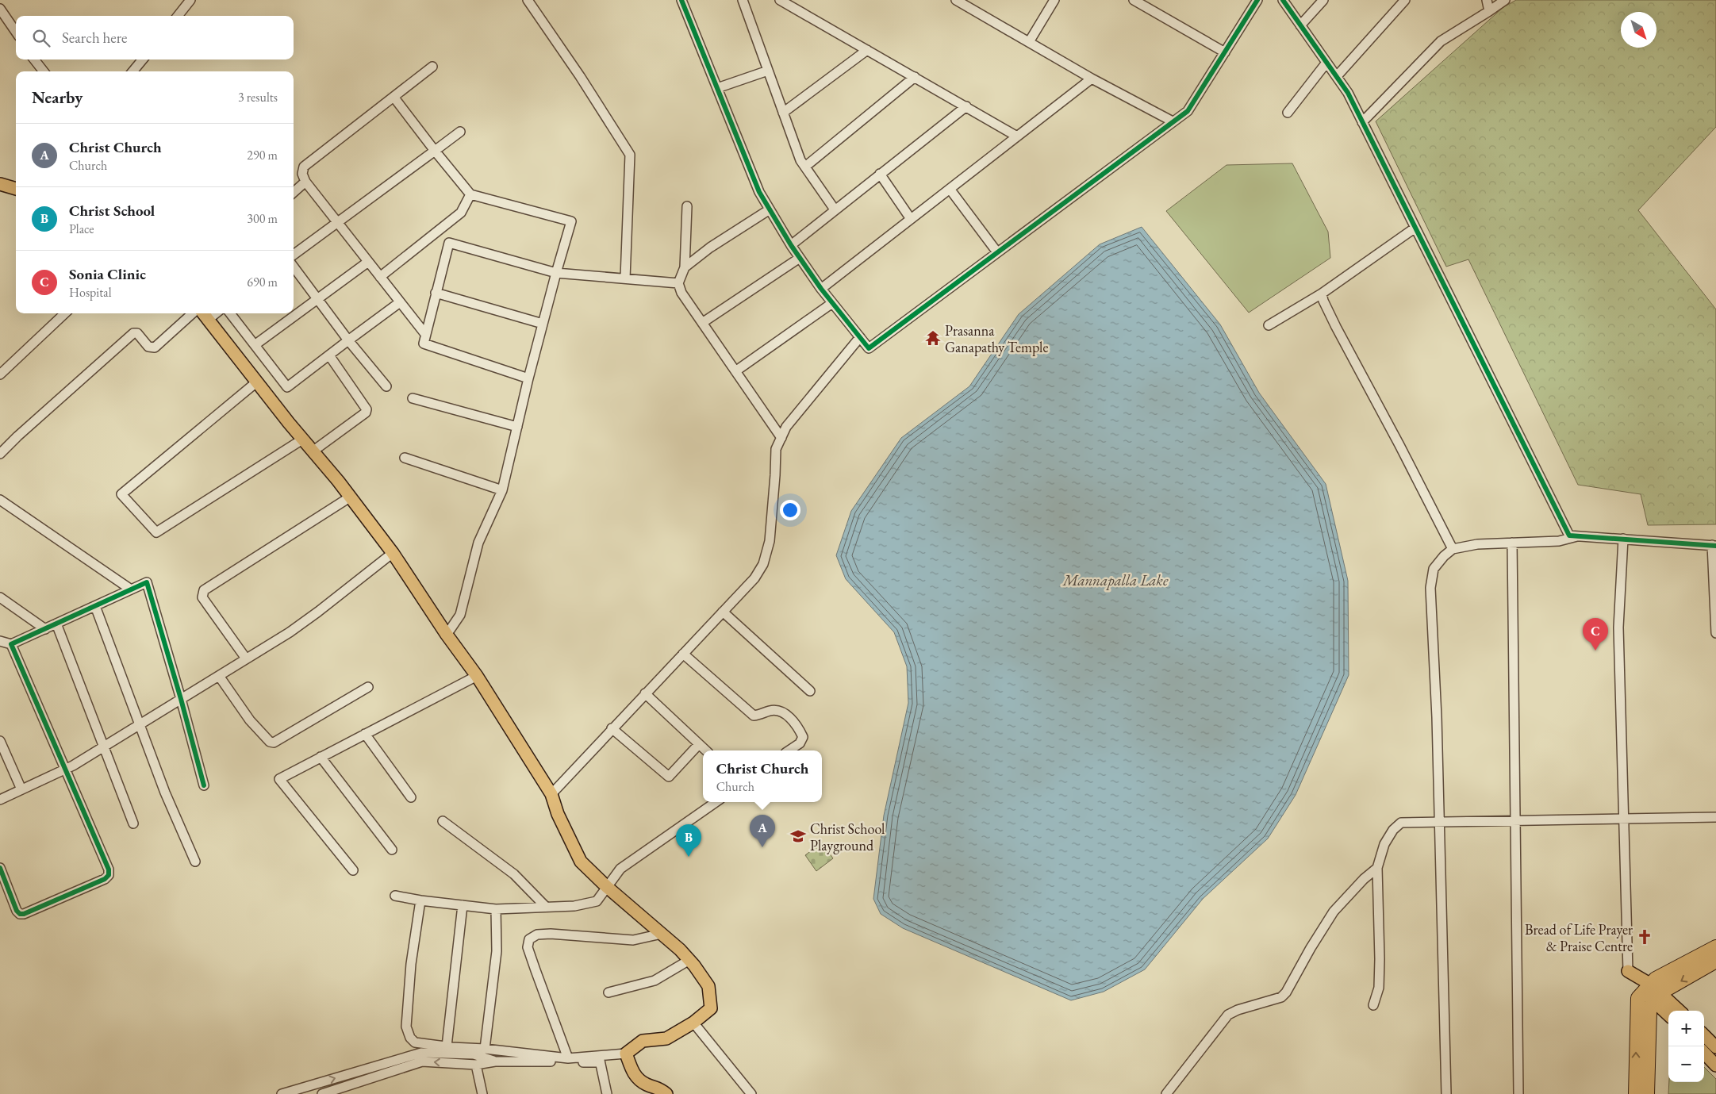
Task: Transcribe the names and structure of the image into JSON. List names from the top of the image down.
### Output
{
  "water": ["Mannapalla Lake"],
  "places": {
    "temple": ["Prasanna Ganapathy Temple"],
    "school or university": ["Christ School Playground"],
    "church": ["Bread of Life Prayer & Praise Centre"]
  },
  "north": "bottom right",
  "page": {
    "search": "Search here",
    "heading": ["Nearby", "3 results"],
    "list": [
      {
        "mark": "A",
        "name": "Christ Church",
        "note": "Church",
        "value": "290 m"
      },
      {
        "mark": "B",
        "name": "Christ School",
        "note": "Place",
        "value": "300 m"
      },
      {
        "mark": "C",
        "name": "Sonia Clinic",
        "note": "Hospital",
        "value": "690 m"
      }
    ],
    "pins": ["C", "A", "B"],
    "popup": ["Christ Church", "Church"],
    "map_buttons": ["+", "−"]
  }
}
